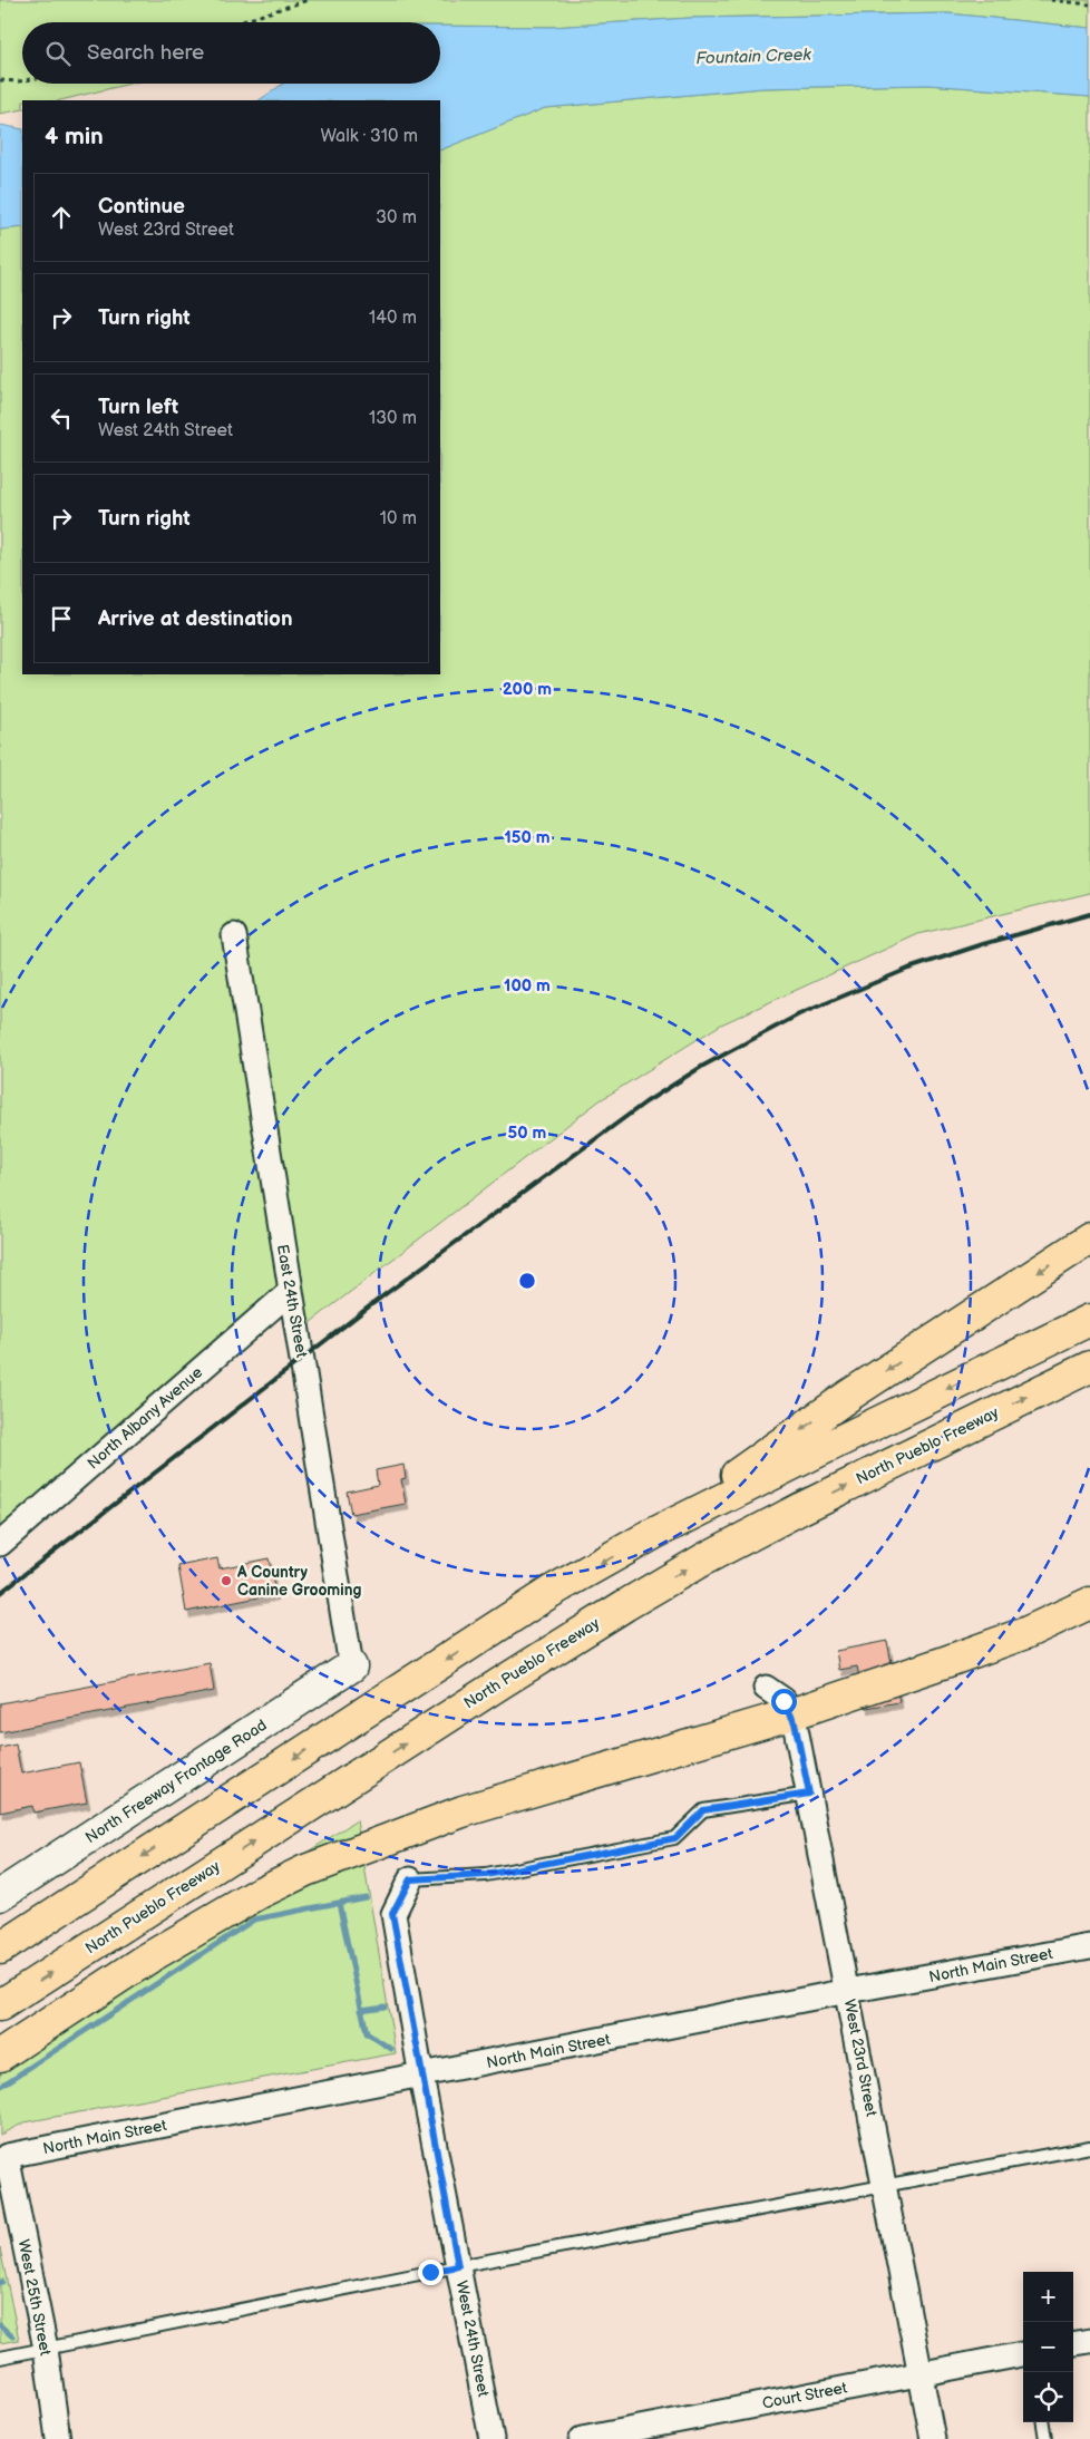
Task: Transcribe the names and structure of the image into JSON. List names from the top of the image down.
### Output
{
  "streets": {
    "highway": ["North Pueblo Freeway"],
    "street": [
      "East 24th Street",
      "North Albany Avenue",
      "North Freeway Frontage Road",
      "North Main Street",
      "West 23rd Street",
      "West 25th Street",
      "West 24th Street",
      "Court Street"
    ]
  },
  "crossings": [
    ["East 24th Street", "North Albany Avenue"],
    ["East 24th Street", "North Freeway Frontage Road"],
    ["North Main Street", "West 23rd Street"],
    ["North Main Street", "West 25th Street"],
    ["North Main Street", "West 24th Street"],
    ["West 23rd Street", "Court Street"]
  ],
  "water": ["Fountain Creek"],
  "places": ["A Country Canine Grooming"],
  "page": {
    "search": "Search here",
    "heading": ["4 min", "Walk · 310 m"],
    "list": [
      ["Continue", "West 23rd Street", "30 m"],
      ["Turn right", "140 m"],
      ["Turn left", "West 24th Street", "130 m"],
      ["Turn right", "10 m"],
      "Arrive at destination"
    ],
    "map_buttons": ["+", "−"]
  },
  "rings": [
    "200 m",
    "150 m",
    "100 m",
    "50 m"
  ]
}
